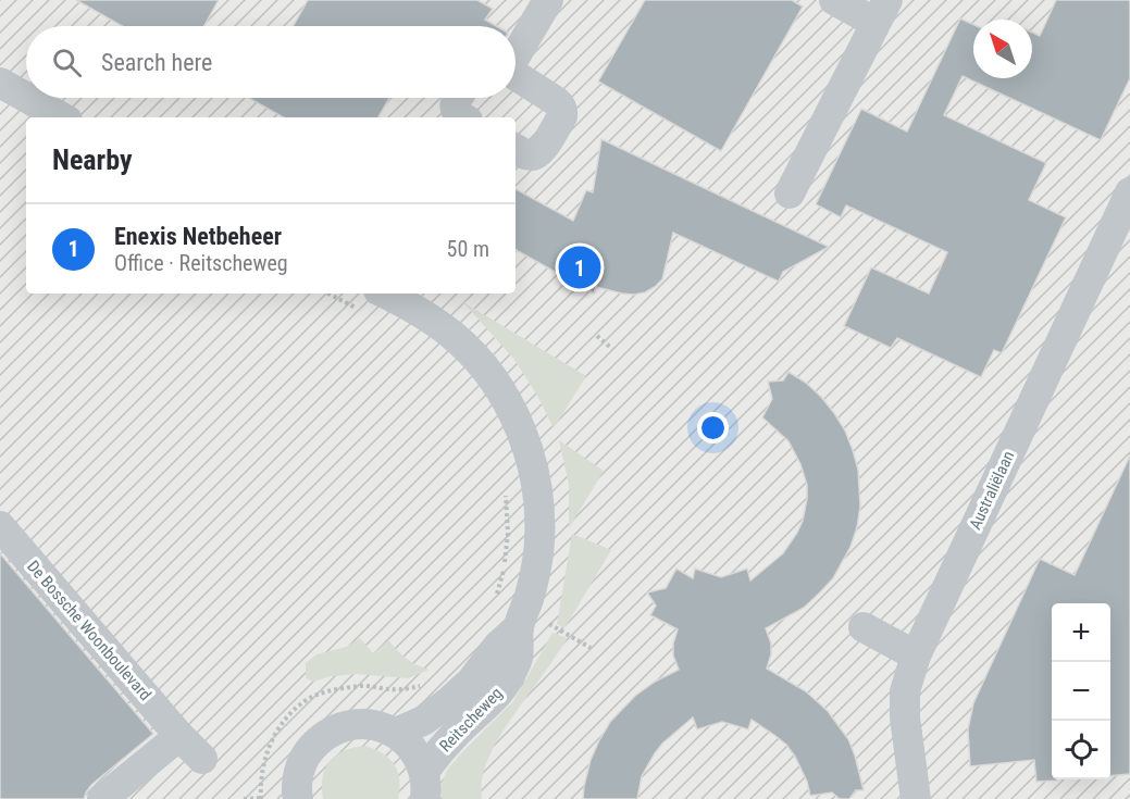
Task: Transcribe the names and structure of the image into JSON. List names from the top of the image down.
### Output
{
  "streets": {
    "street": ["Australiëlaan", "De Bossche Woonboulevard", "Reitscheweg"]
  },
  "north": "top left",
  "page": {
    "search": "Search here",
    "heading": "Nearby",
    "list": [
      {
        "mark": "1",
        "name": "Enexis Netbeheer",
        "note": "Office · Reitscheweg",
        "value": "50 m"
      }
    ],
    "pins": "1",
    "map_buttons": ["+", "−"]
  }
}
